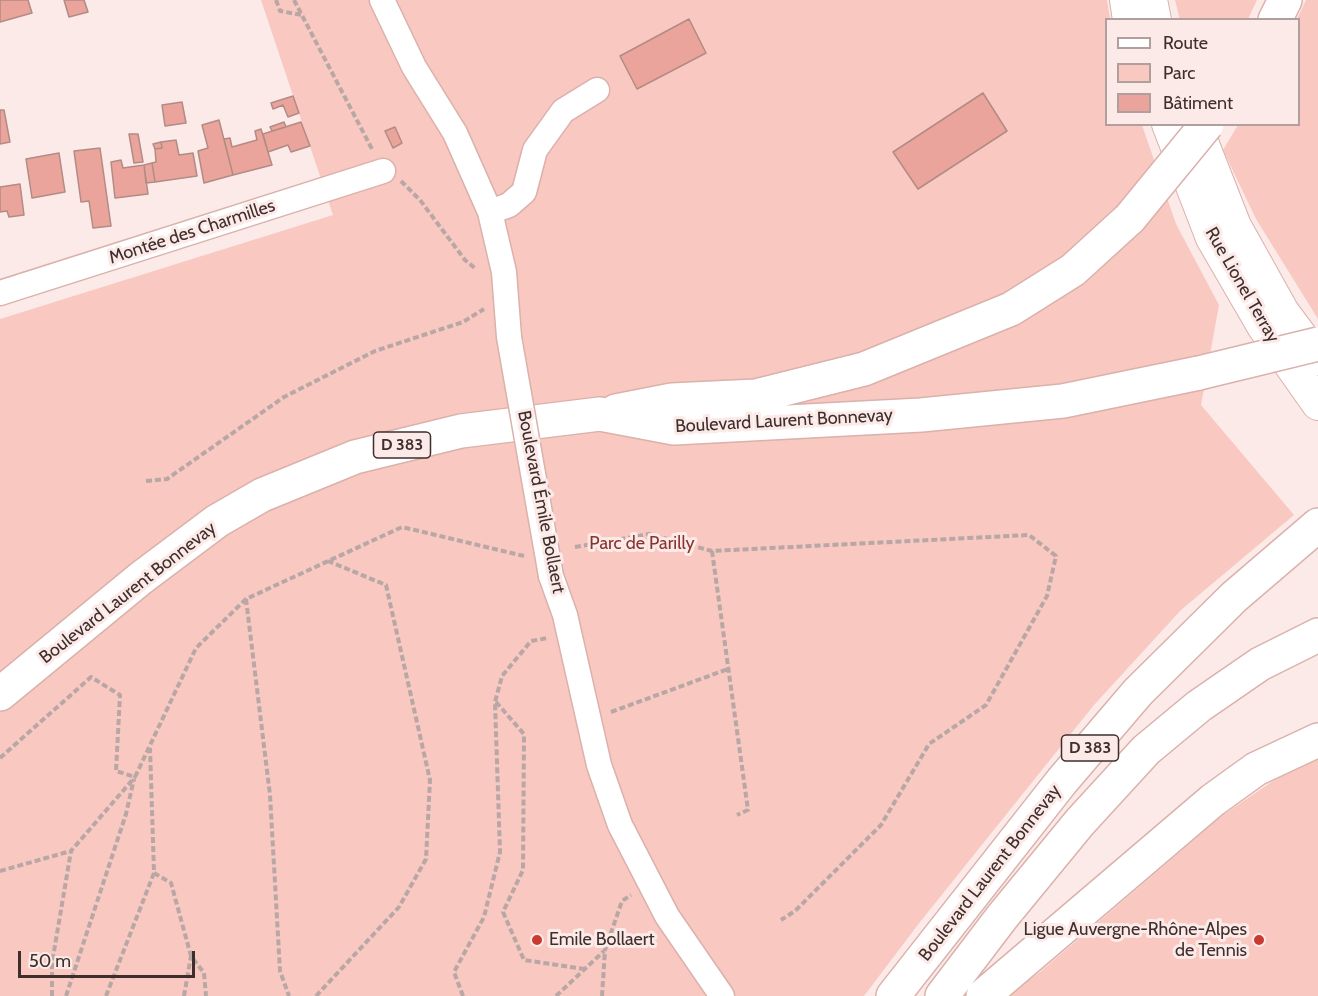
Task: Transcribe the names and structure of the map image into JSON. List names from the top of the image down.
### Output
{
  "streets": {
    "highway": ["Boulevard Laurent Bonnevay", "D 383"],
    "main road": ["Rue Lionel Terray"],
    "street": ["Montée des Charmilles", "Boulevard Émile Bollaert"]
  },
  "parks": ["Parc de Parilly"],
  "places": ["Emile Bollaert", "Ligue Auvergne-Rhône-Alpes de Tennis"],
  "legend": ["Route", "Parc", "Bâtiment"],
  "scale_bar": "50 m"
}
